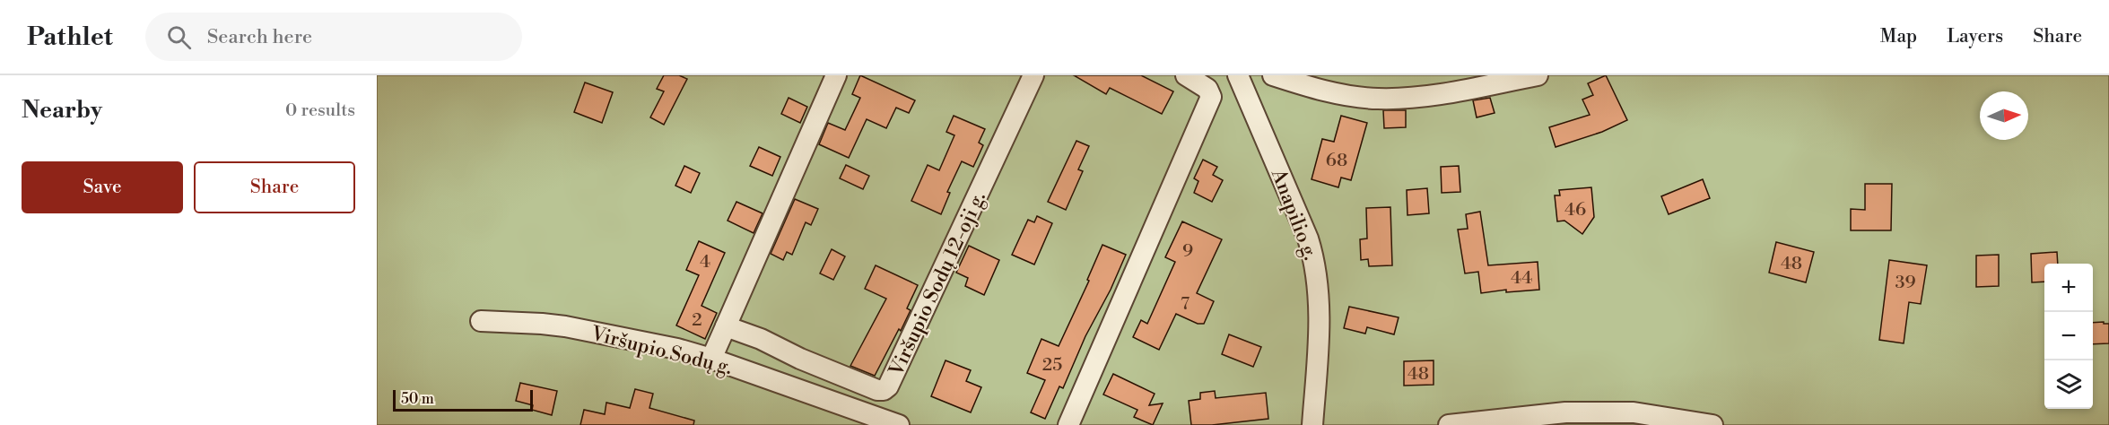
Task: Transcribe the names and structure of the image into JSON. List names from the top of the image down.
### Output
{
  "streets": {
    "street": ["Anapilio g.", "Viršupio Sodų 12-oji g.", "Viršupio Sodų g."]
  },
  "house_numbers": [
    "68",
    "46",
    "9",
    "4",
    "48",
    "44",
    "39",
    "7",
    "2",
    "25",
    "48"
  ],
  "scale_bar": "50 m",
  "north": "right",
  "page": {
    "header": "Pathlet",
    "search": "Search here",
    "nav": ["Map", "Layers", "Share"],
    "heading": ["Nearby", "0 results"],
    "buttons": ["Save", "Share"],
    "map_buttons": ["+", "−"],
    "scale": "50 m"
  }
}
